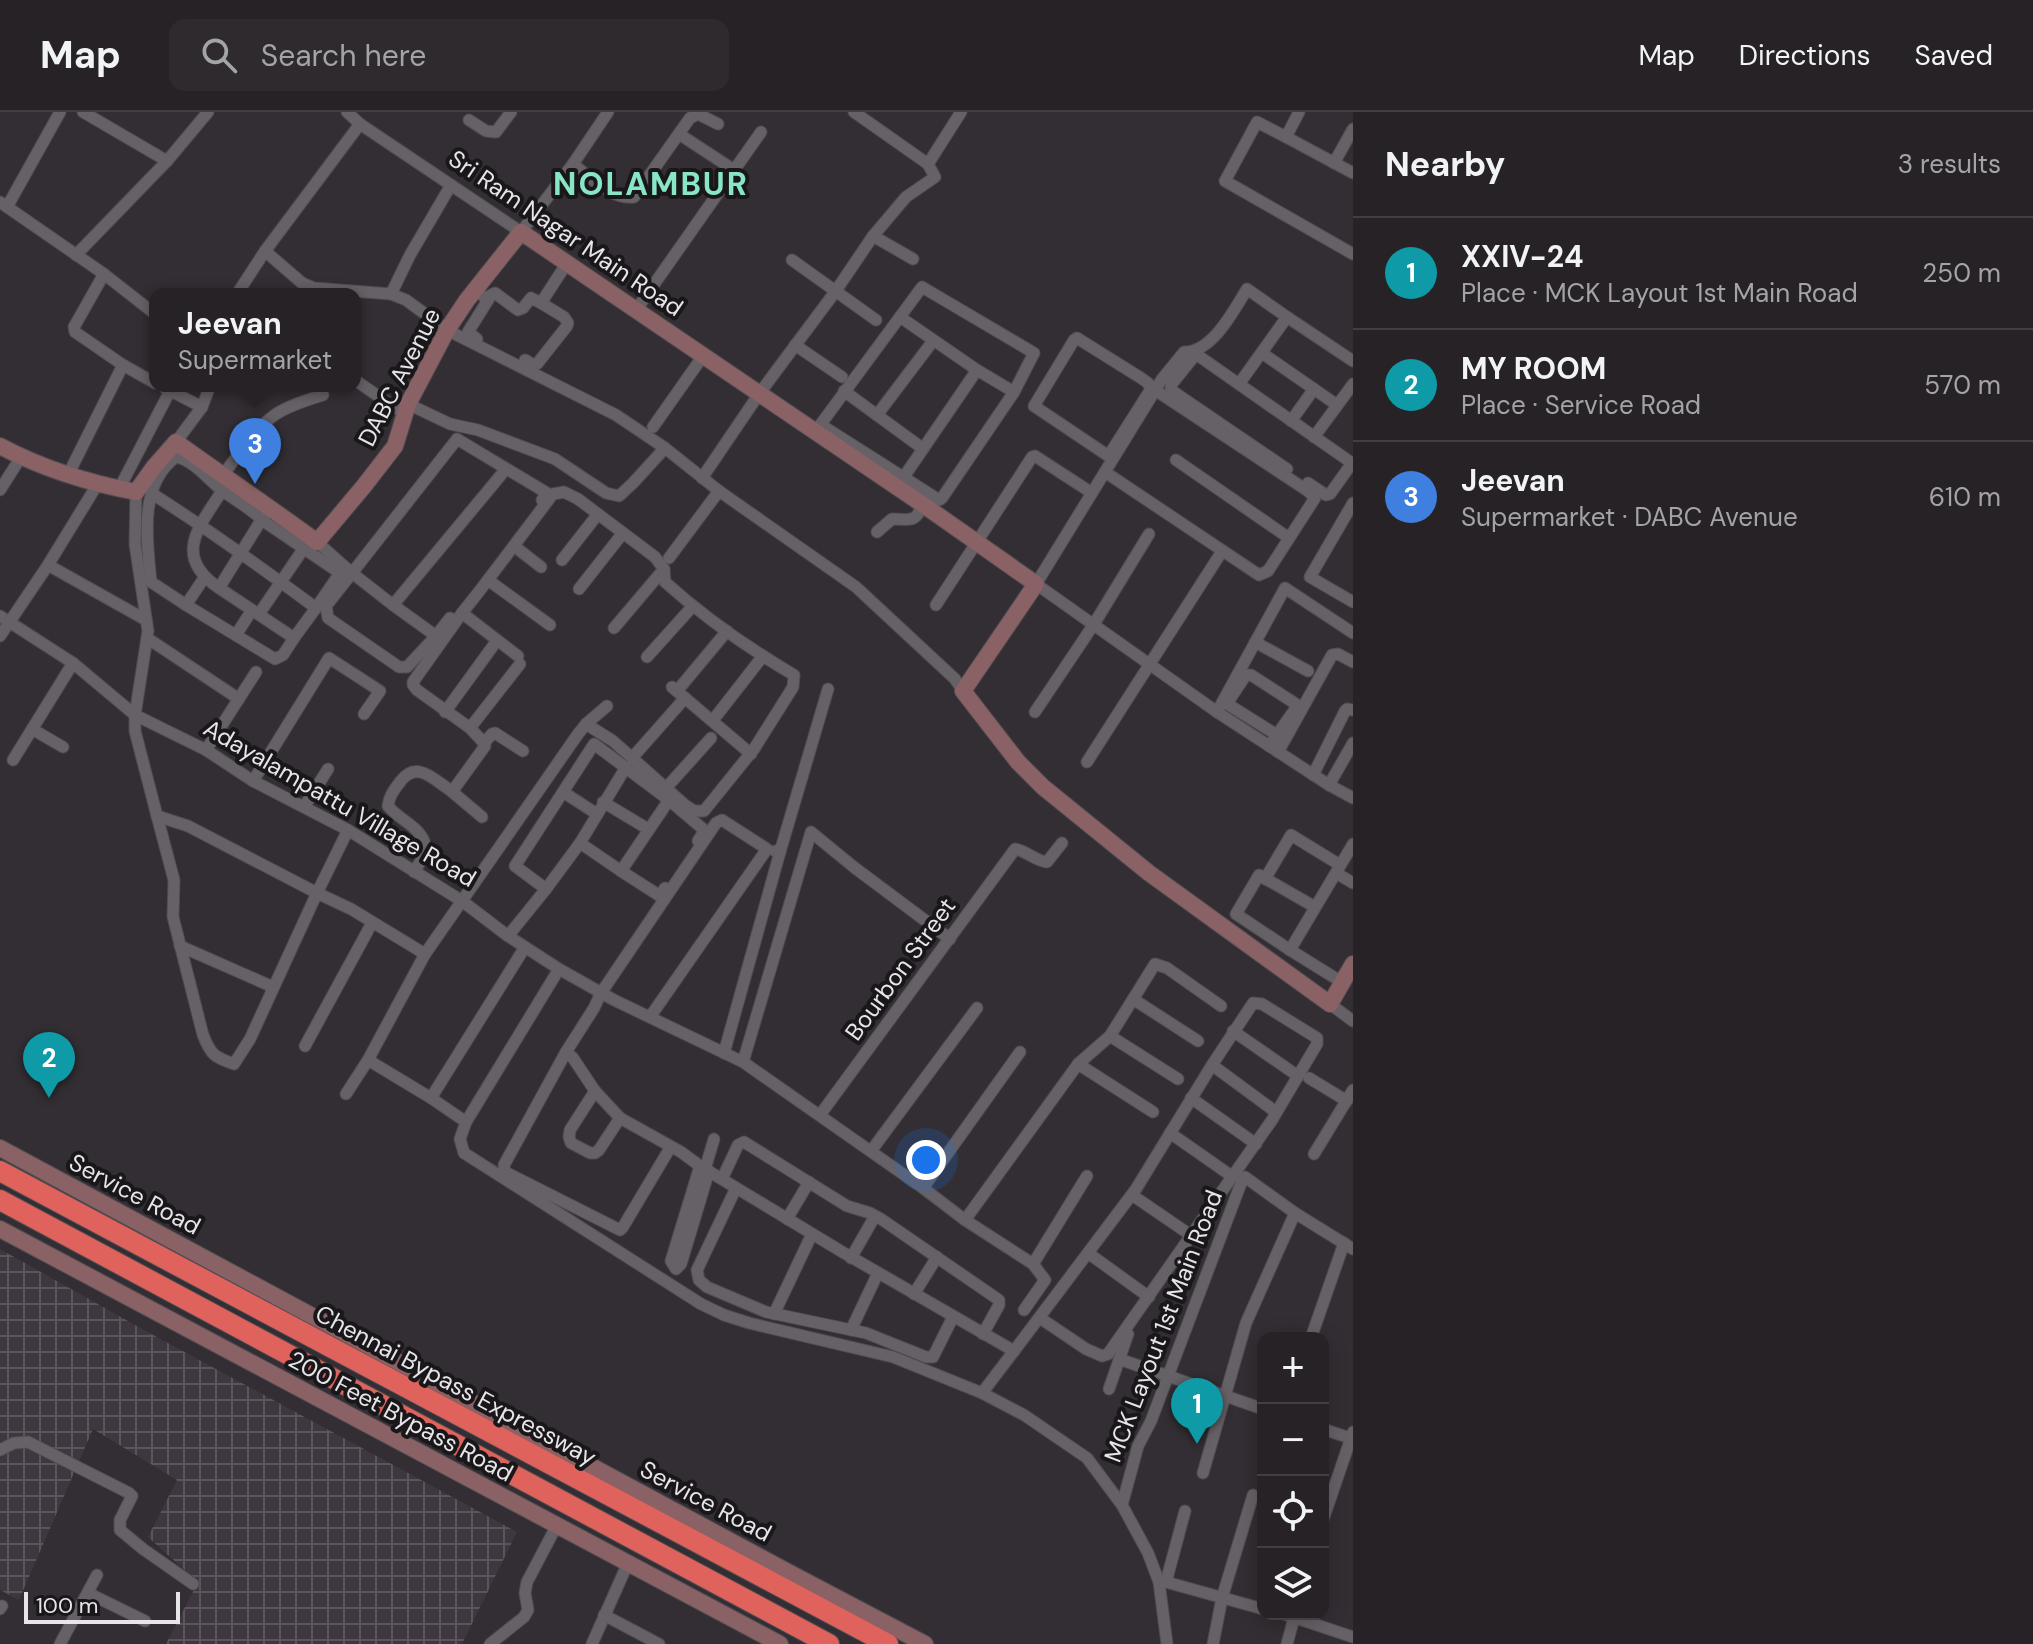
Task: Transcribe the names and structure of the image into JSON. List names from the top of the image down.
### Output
{
  "streets": {
    "highway": ["Chennai Bypass Expressway"],
    "street": [
      "Sri Ram Nagar Main Road",
      "DABC Avenue",
      "Adayalampattu Village Road",
      "Bourbon Street",
      "Service Road",
      "MCK Layout 1st Main Road",
      "200 Feet Bypass Road"
    ]
  },
  "crossings": [
    ["Sri Ram Nagar Main Road", "DABC Avenue"],
    ["Adayalampattu Village Road", "Bourbon Street"]
  ],
  "districts": ["NOLAMBUR"],
  "scale_bar": "100 m",
  "page": {
    "header": "Map",
    "search": "Search here",
    "nav": ["Map", "Directions", "Saved"],
    "heading": ["Nearby", "3 results"],
    "list": [
      {
        "mark": "1",
        "name": "XXIV-24",
        "note": "Place · MCK Layout 1st Main Road",
        "value": "250 m"
      },
      {
        "mark": "2",
        "name": "MY ROOM",
        "note": "Place · Service Road",
        "value": "570 m"
      },
      {
        "mark": "3",
        "name": "Jeevan",
        "note": "Supermarket · DABC Avenue",
        "value": "610 m"
      }
    ],
    "popup": ["Jeevan", "Supermarket"],
    "pins": ["3", "2", "1"],
    "map_buttons": ["+", "−"],
    "scale": "100 m"
  }
}
